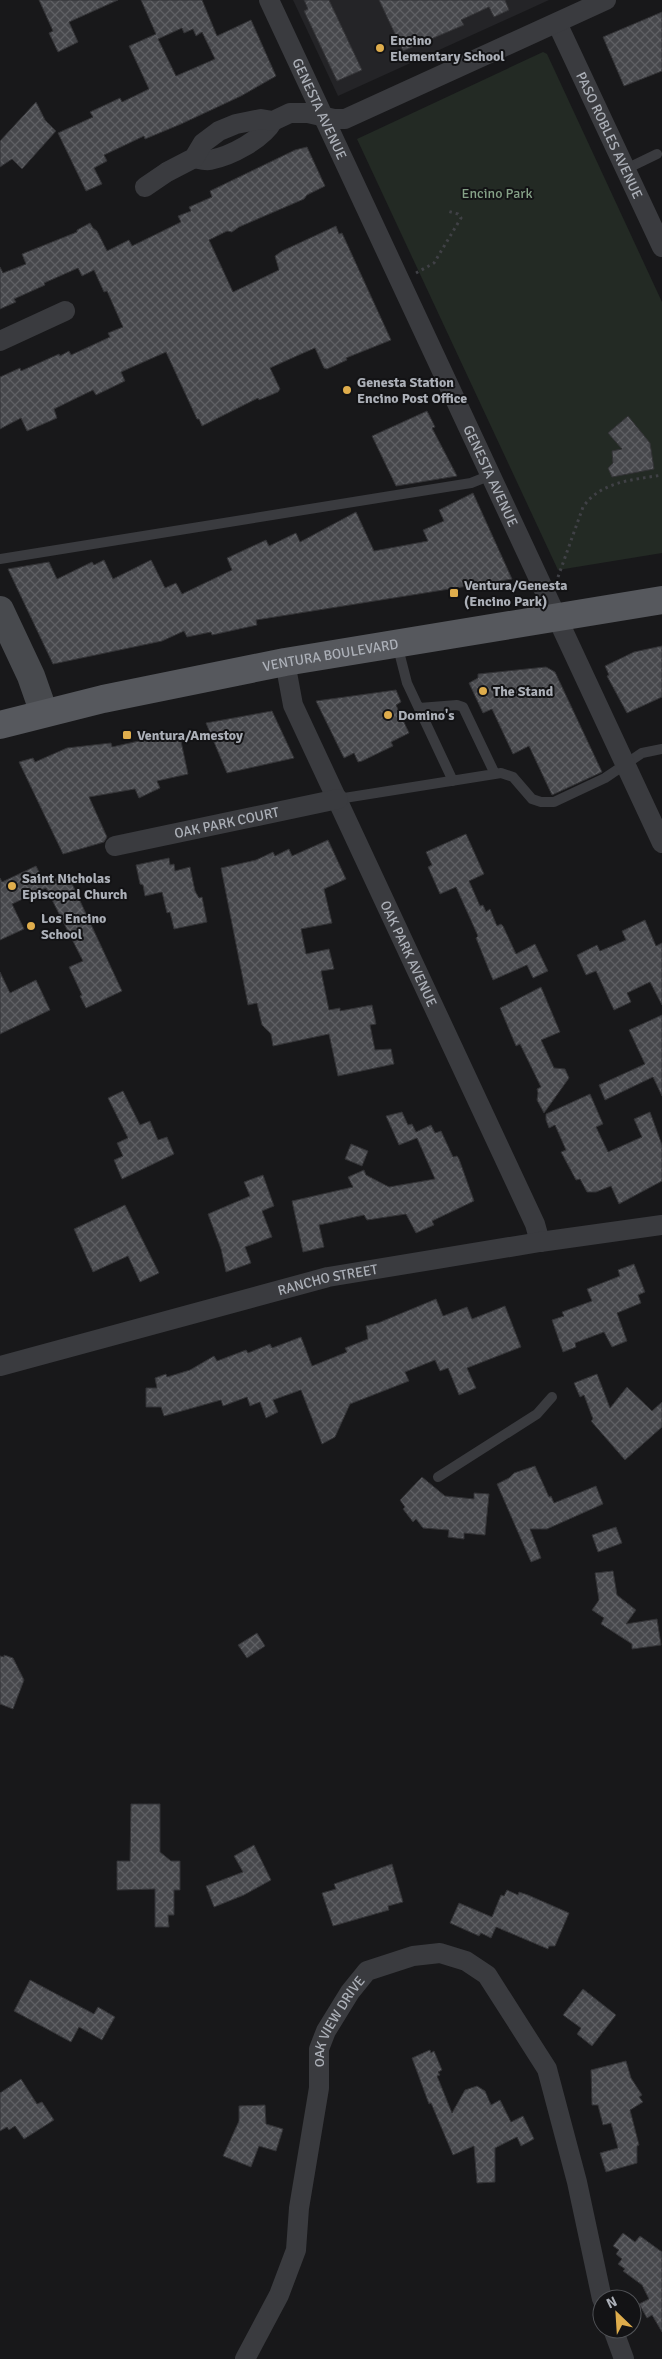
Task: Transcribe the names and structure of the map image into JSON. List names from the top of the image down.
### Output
{
  "streets": {
    "main road": ["VENTURA BOULEVARD"],
    "street": [
      "GENESTA AVENUE",
      "PASO ROBLES AVENUE",
      "OAK PARK COURT",
      "OAK PARK AVENUE",
      "RANCHO STREET",
      "OAK VIEW DRIVE"
    ]
  },
  "crossings": [
    ["GENESTA AVENUE", "VENTURA BOULEVARD"],
    ["VENTURA BOULEVARD", "OAK PARK AVENUE"],
    ["OAK PARK COURT", "OAK PARK AVENUE"],
    ["OAK PARK AVENUE", "RANCHO STREET"]
  ],
  "parks": ["Encino Park"],
  "places": {
    "other": [
      "Encino Elementary School",
      "Genesta Station Encino Post Office",
      "The Stand",
      "Domino's",
      "Saint Nicholas Episcopal Church",
      "Los Encino School"
    ],
    "transit": ["Ventura/Genesta (Encino Park)", "Ventura/Amestoy"]
  },
  "north": "top left"
}
